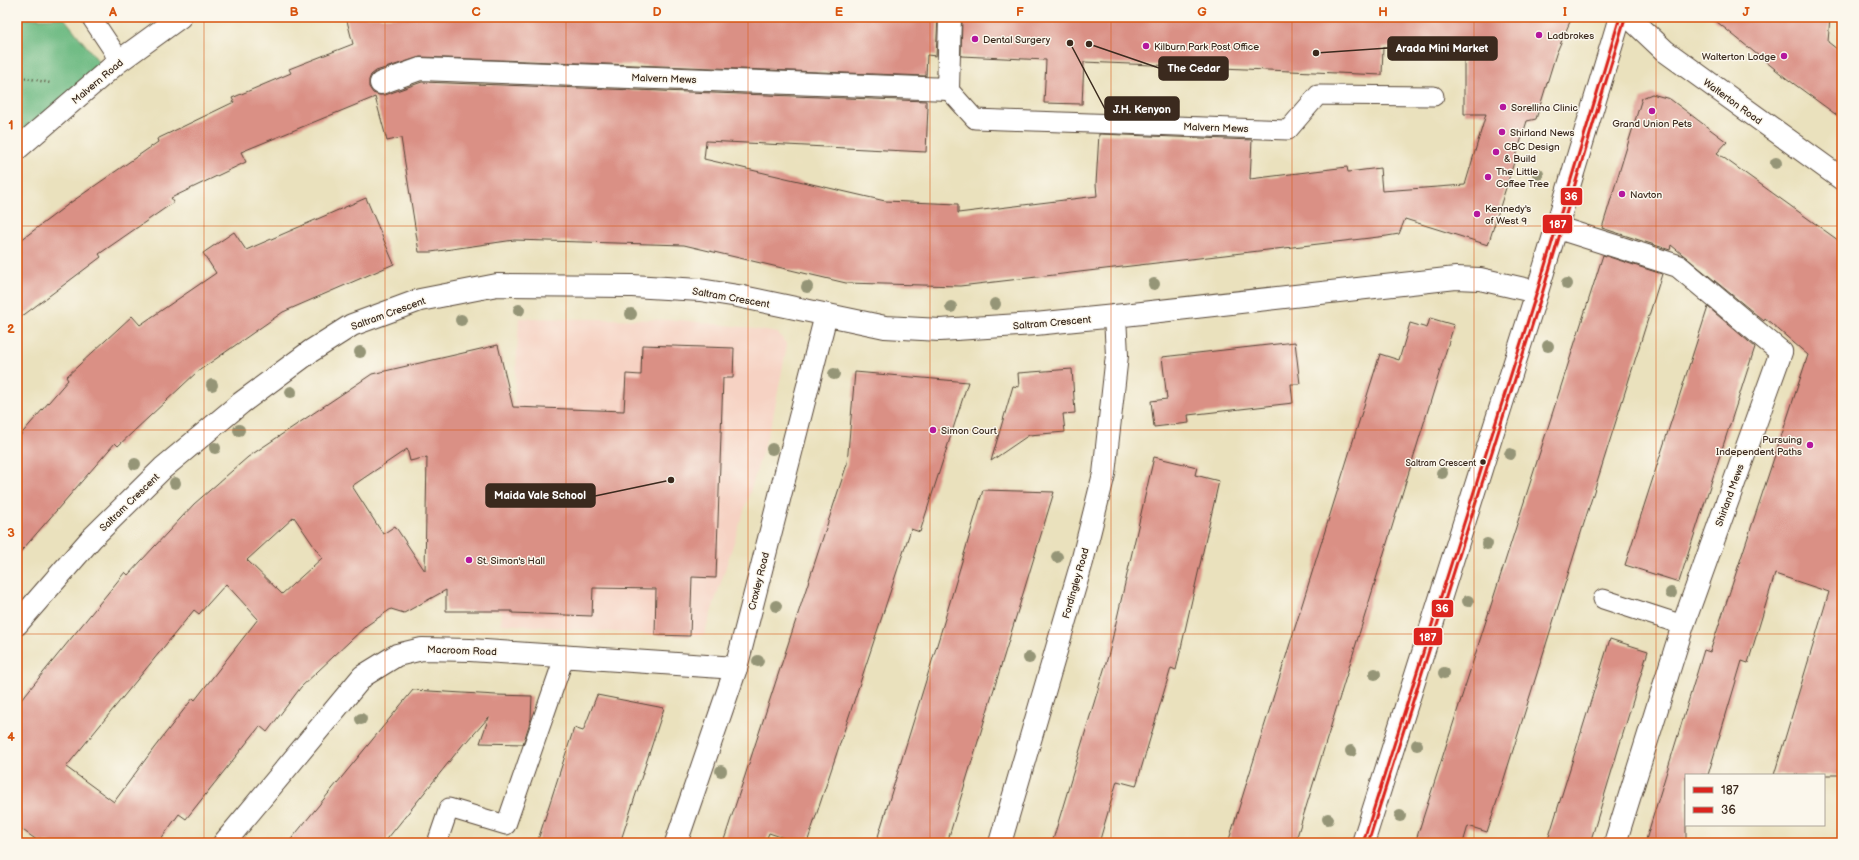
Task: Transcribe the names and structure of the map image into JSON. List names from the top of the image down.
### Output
{
  "streets": {
    "street": [
      "Malvern Mews",
      "Malvern Road",
      "Walterton Road",
      "Saltram Crescent",
      "Shirland Mews",
      "Croxley Road",
      "Fordingley Road",
      "Macroom Road"
    ]
  },
  "crossings": [
    ["Saltram Crescent", "Croxley Road"],
    ["Saltram Crescent", "Fordingley Road"],
    ["Croxley Road", "Macroom Road"]
  ],
  "places": [
    "Ladbrokes",
    "Dental Surgery",
    "J.H. Kenyon",
    "The Cedar",
    "Kilburn Park Post Office",
    "Arada Mini Market",
    "Walterton Lodge",
    "Sorellina Clinic",
    "Grand Union Pets",
    "Shirland News",
    "CBC Design & Build",
    "The Little Coffee Tree",
    "Navton",
    "Kennedy's of West 9",
    "Simon Court",
    "Pursuing Independent Paths",
    "Saltram Crescent",
    "Maida Vale School",
    "St. Simon's Hall"
  ],
  "lines": ["transit line 187", "transit line 36"],
  "legend": ["187", "36"],
  "grid": {
    "columns": [
      "A",
      "B",
      "C",
      "D",
      "E",
      "F",
      "G",
      "H",
      "I",
      "J"
    ],
    "rows": [
      "1",
      "2",
      "3",
      "4"
    ]
  }
}
